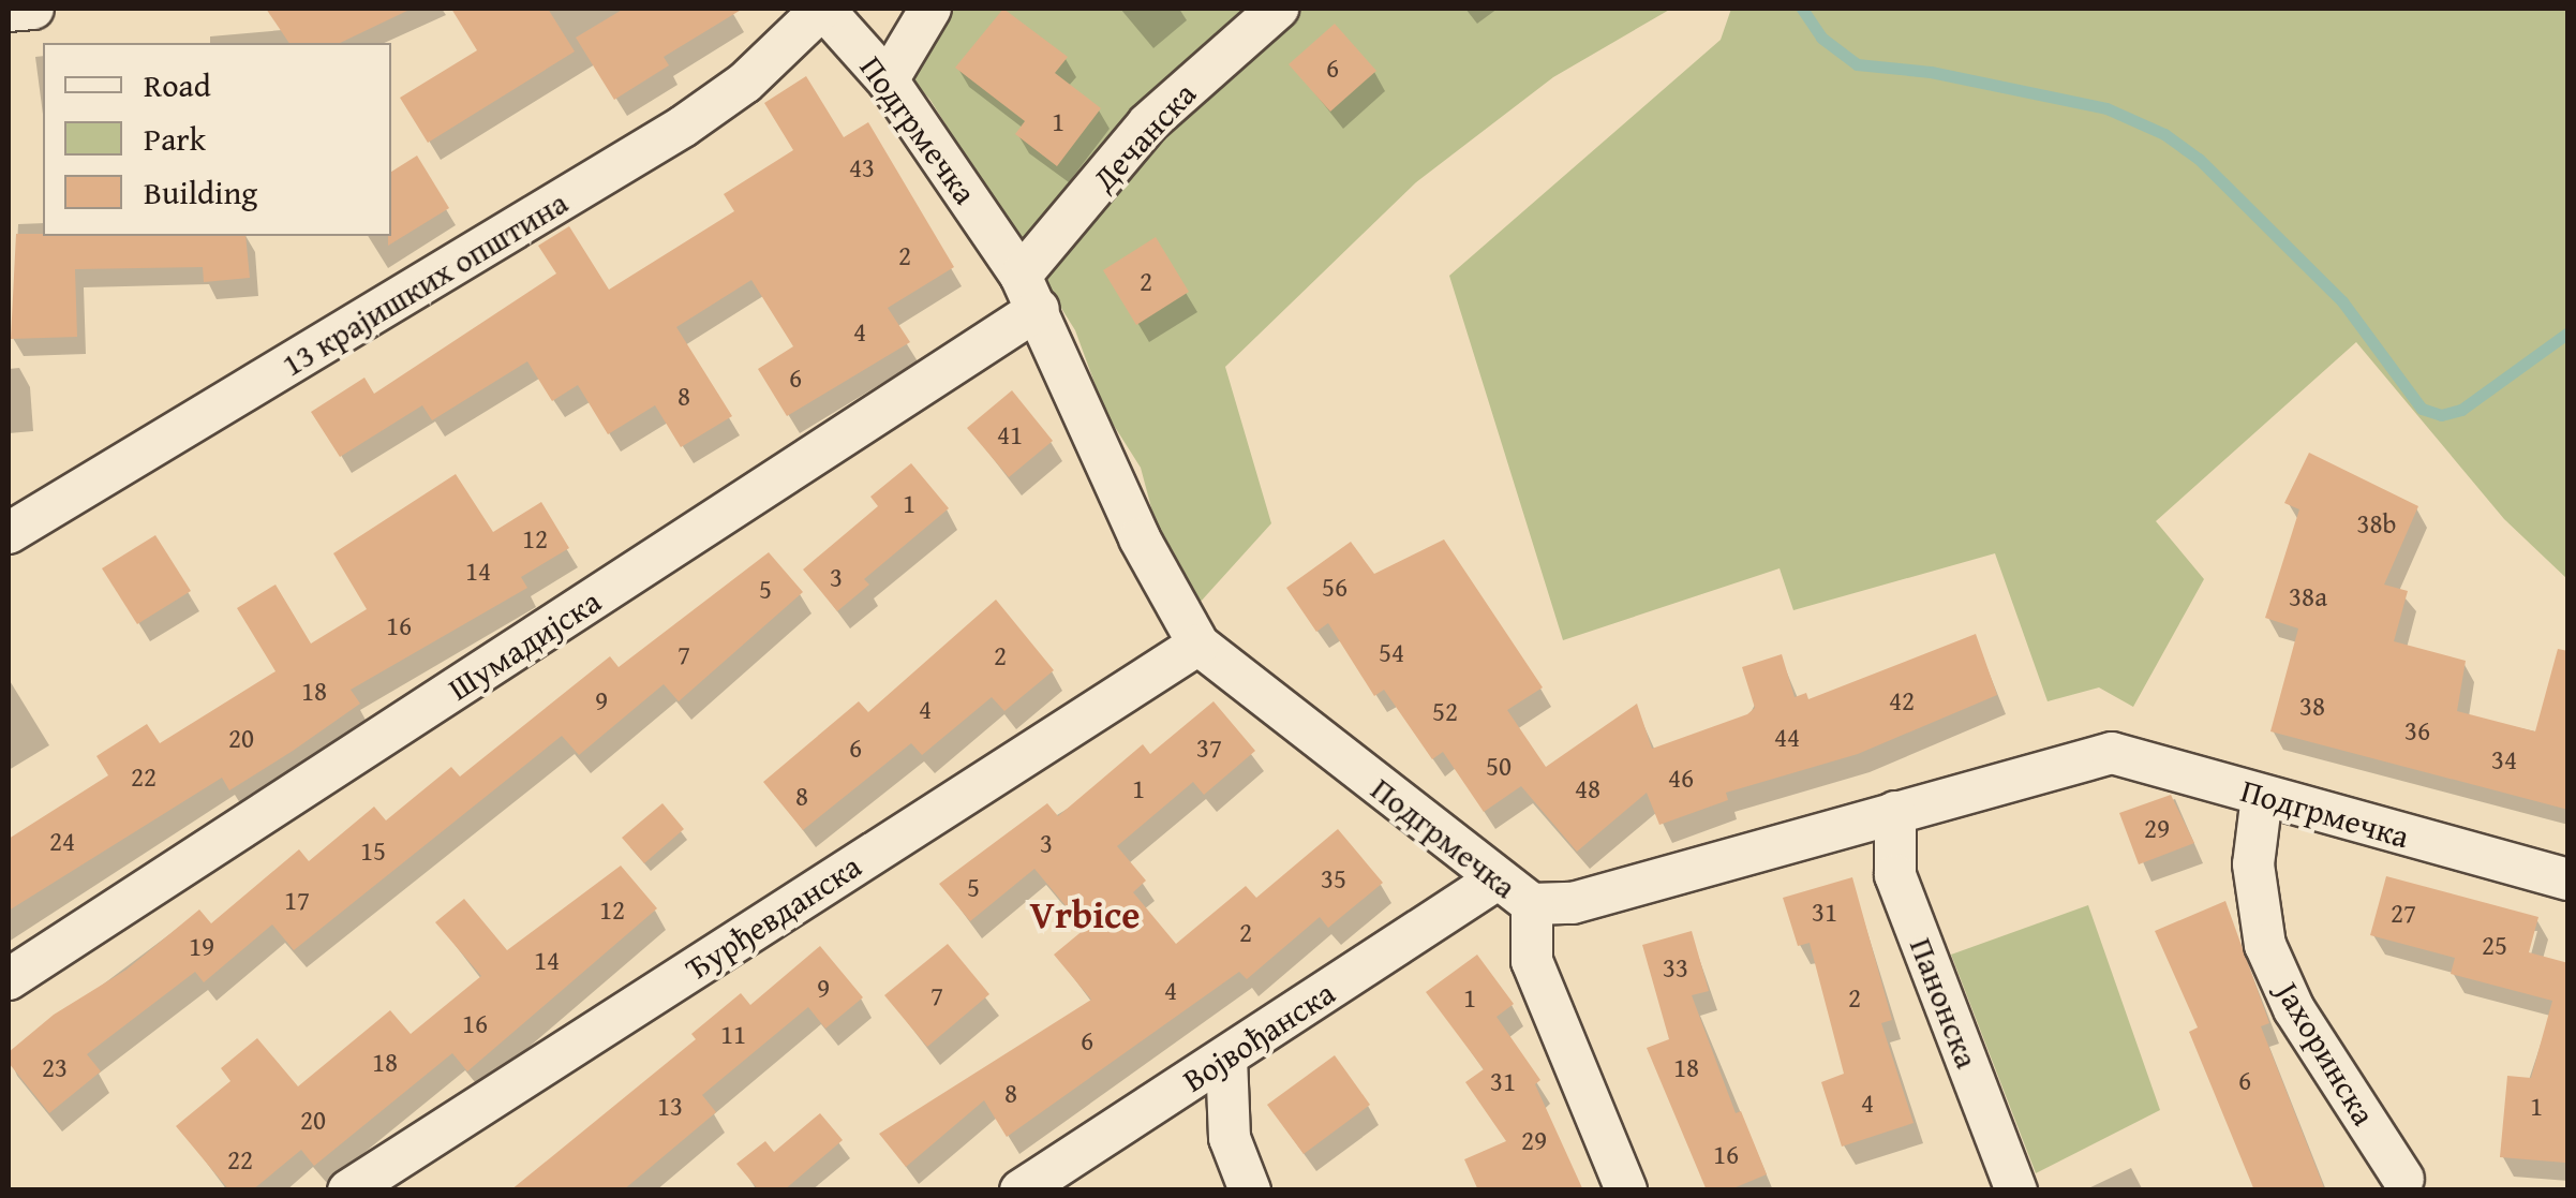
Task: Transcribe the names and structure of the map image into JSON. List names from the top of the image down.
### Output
{
  "streets": {
    "street": [
      "Подгрмечка",
      "Дечанска",
      "13 крајишких општина",
      "Шумадијска",
      "Ђурђевданска",
      "Панонска",
      "Војвођанска",
      "Јахоринска"
    ]
  },
  "crossings": [
    ["Подгрмечка", "Дечанска"],
    ["Подгрмечка", "13 крајишких општина"],
    ["Подгрмечка", "Шумадијска"],
    ["Подгрмечка", "Ђурђевданска"],
    ["Подгрмечка", "Панонска"],
    ["Подгрмечка", "Војвођанска"],
    ["Подгрмечка", "Јахоринска"],
    ["Дечанска", "Шумадијска"]
  ],
  "districts": ["Vrbice"],
  "house_numbers": [
    "6",
    "1",
    "43",
    "2",
    "2",
    "4",
    "6",
    "8",
    "41",
    "1",
    "38b",
    "12",
    "14",
    "3",
    "56",
    "5",
    "38a",
    "16",
    "54",
    "7",
    "2",
    "18",
    "9",
    "42",
    "38",
    "4",
    "52",
    "36",
    "44",
    "20",
    "6",
    "37",
    "34",
    "50",
    "22",
    "46",
    "1",
    "48",
    "8",
    "29",
    "24",
    "3",
    "15",
    "35",
    "5",
    "17",
    "12",
    "31",
    "27",
    "2",
    "25",
    "19",
    "14",
    "33",
    "9",
    "4",
    "7",
    "1",
    "2",
    "16",
    "11",
    "6",
    "18",
    "23",
    "18",
    "6",
    "31",
    "8",
    "4",
    "13",
    "1",
    "20",
    "29",
    "16",
    "22"
  ],
  "legend": ["Road", "Park", "Building"]
}
